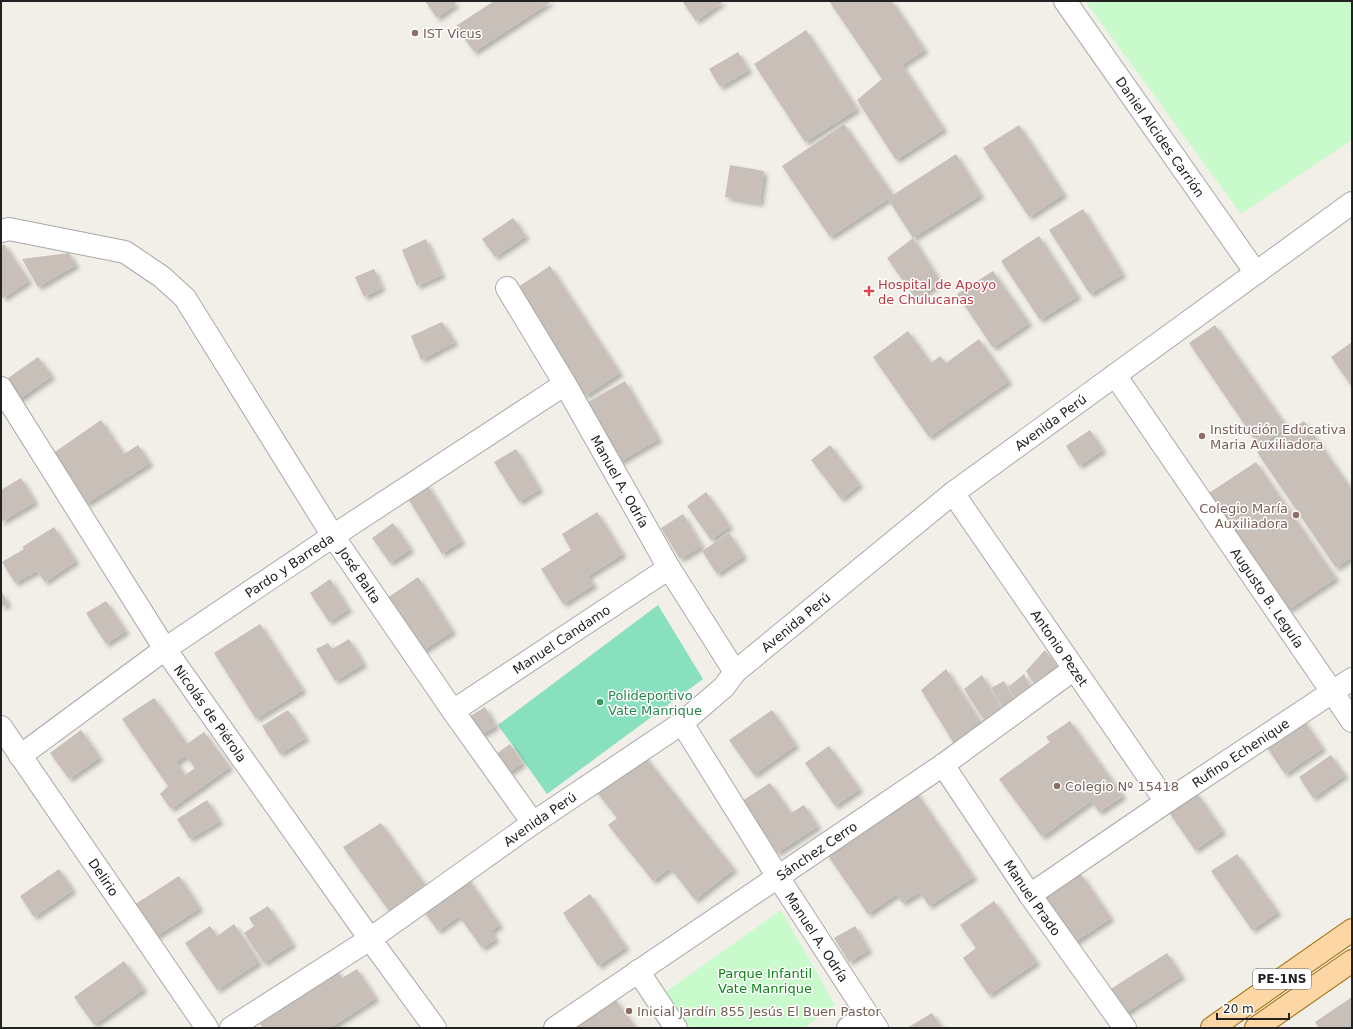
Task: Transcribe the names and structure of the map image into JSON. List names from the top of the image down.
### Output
{
  "streets": {
    "main road": ["PE-1NS"],
    "street": [
      "Daniel Alcides Carrión",
      "Avenida Perú",
      "Manuel A. Odría",
      "Pardo y Barreda",
      "José Balta",
      "Augusto B. Leguía",
      "Manuel Candamo",
      "Antonio Pezet",
      "Nicolás de Piérola",
      "Rufino Echenique",
      "Sánchez Cerro",
      "Delirio",
      "Manuel Prado"
    ]
  },
  "crossings": [
    ["Daniel Alcides Carrión", "Avenida Perú"],
    ["Avenida Perú", "Manuel A. Odría"],
    ["Avenida Perú", "José Balta"],
    ["Avenida Perú", "Augusto B. Leguía"],
    ["Avenida Perú", "Antonio Pezet"],
    ["Avenida Perú", "Nicolás de Piérola"],
    ["Manuel A. Odría", "Pardo y Barreda"],
    ["Manuel A. Odría", "Manuel Candamo"],
    ["Manuel A. Odría", "Sánchez Cerro"],
    ["Pardo y Barreda", "José Balta"],
    ["Pardo y Barreda", "Nicolás de Piérola"],
    ["Pardo y Barreda", "Delirio"],
    ["José Balta", "Manuel Candamo"],
    ["Augusto B. Leguía", "Rufino Echenique"],
    ["Antonio Pezet", "Rufino Echenique"],
    ["Antonio Pezet", "Sánchez Cerro"],
    ["Rufino Echenique", "Manuel Prado"],
    ["Sánchez Cerro", "Manuel Prado"]
  ],
  "parks": ["Parque Infantil Vate Manrique"],
  "places": {
    "other": [
      "IST Vicus",
      "Institución Educativa Maria Auxiliadora",
      "Colegio María Auxiliadora",
      "Polideportivo Vate Manrique",
      "Colegio Nº 15418",
      "Inicial Jardín 855 Jesús El Buen Pastor"
    ],
    "health": ["Hospital de Apoyo de Chulucanas"]
  },
  "scale_bar": "20 m"
}
